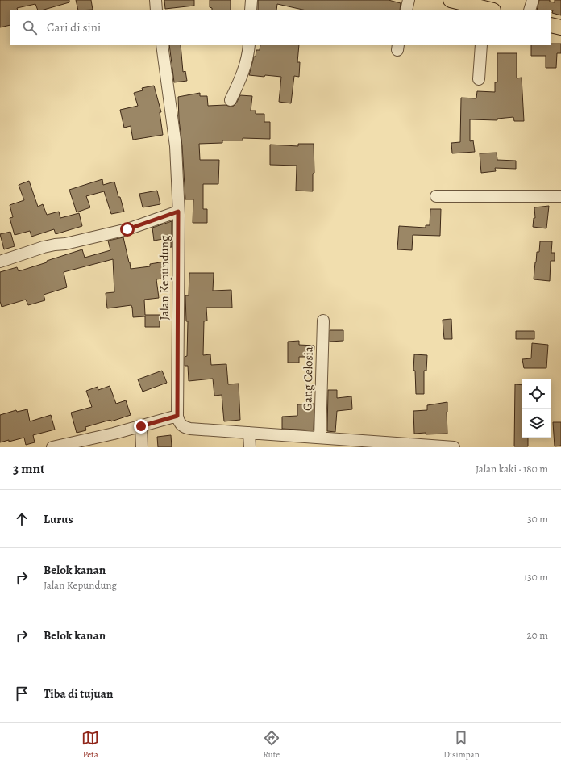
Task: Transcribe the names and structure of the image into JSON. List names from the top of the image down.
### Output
{
  "streets": {
    "street": ["Jalan Kepundung", "Gang Celosia"]
  },
  "page": {
    "search": "Cari di sini",
    "heading": ["3 mnt", "Jalan kaki · 180 m"],
    "list": [
      ["Lurus", "30 m"],
      ["Belok kanan", "Jalan Kepundung", "130 m"],
      ["Belok kanan", "20 m"],
      "Tiba di tujuan"
    ],
    "nav": ["Peta", "Rute", "Disimpan"]
  }
}
